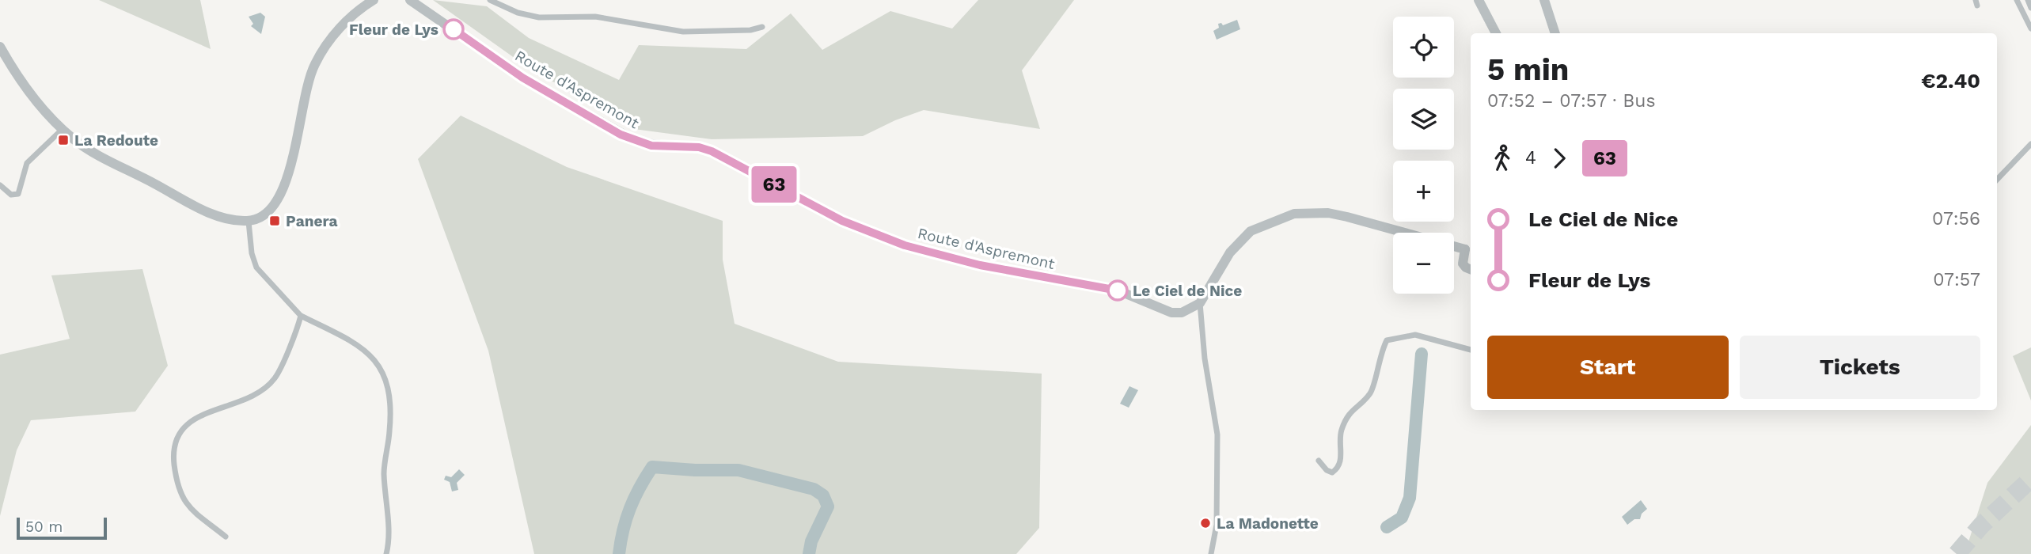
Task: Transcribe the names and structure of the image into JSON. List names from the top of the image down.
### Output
{
  "streets": {
    "street": ["Route d'Aspremont"]
  },
  "places": {
    "other": ["Fleur de Lys", "Le Ciel de Nice", "La Madonette"],
    "transit": ["La Redoute", "Panera"]
  },
  "lines": ["bus line 63"],
  "scale_bar": "50 m",
  "page": {
    "on_map": "63",
    "map_buttons": ["+", "−"],
    "heading": ["5 min", "07:52 – 07:57 · Bus", "€2.40"],
    "legs": ["4", "63"],
    "list": [
      {
        "name": "Le Ciel de Nice",
        "value": "07:56"
      },
      {
        "name": "Fleur de Lys",
        "value": "07:57"
      }
    ],
    "buttons": ["Start", "Tickets"],
    "scale": "50 m"
  }
}
